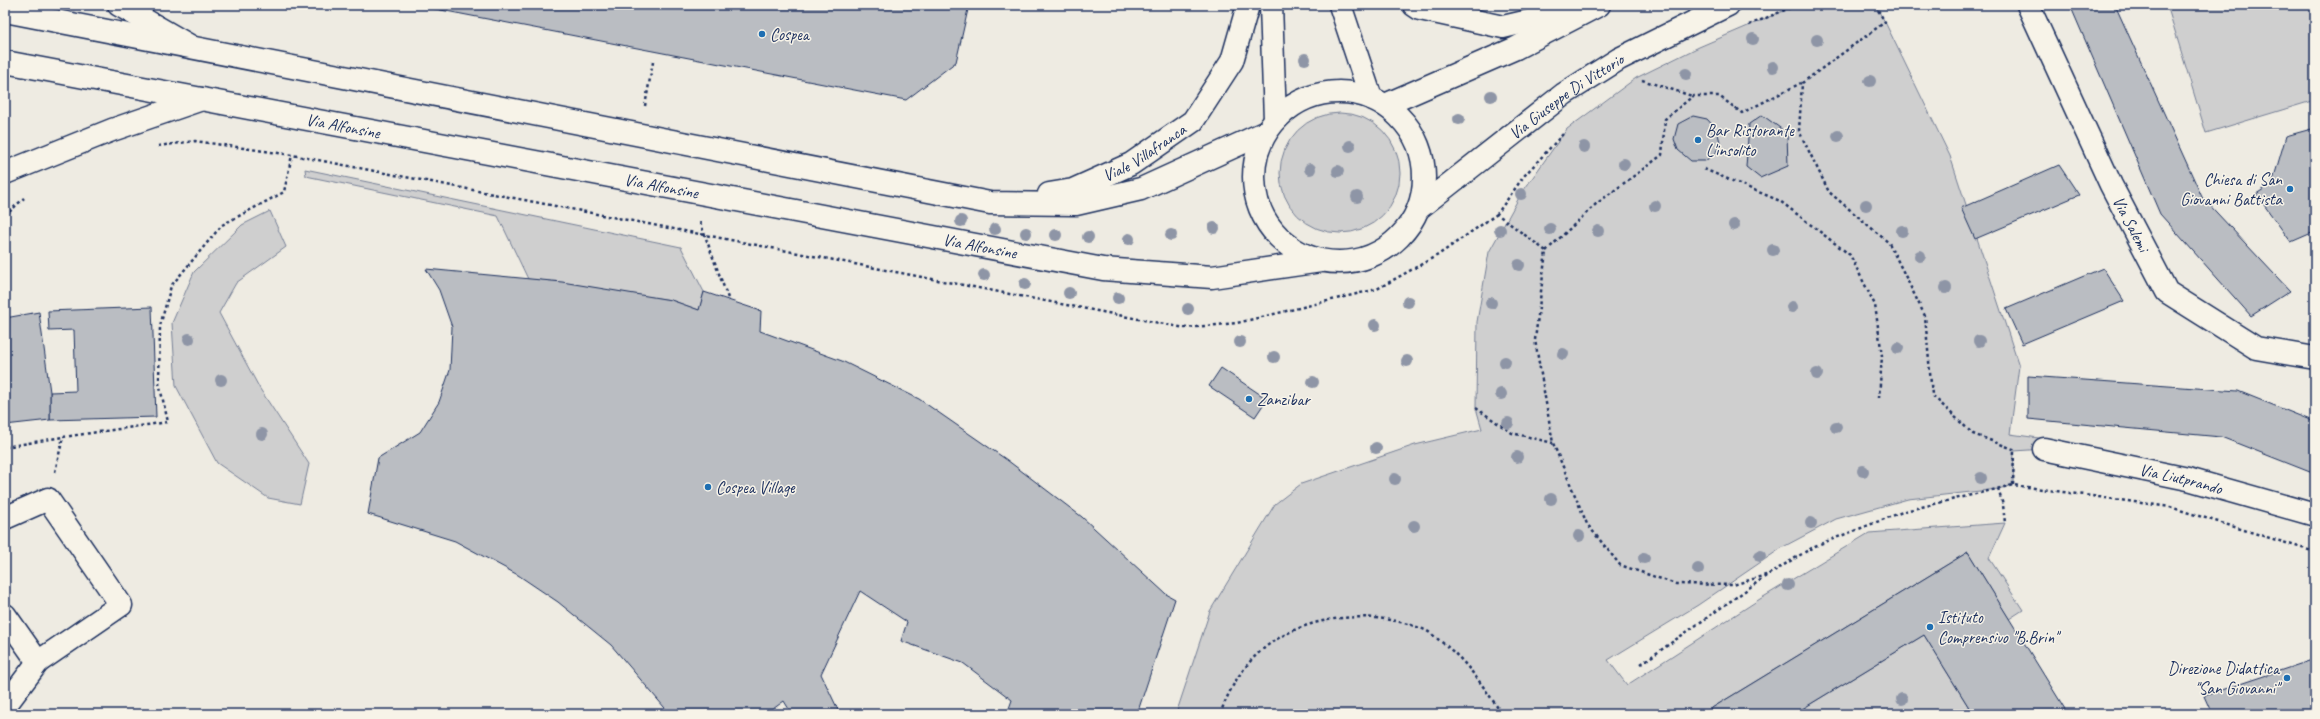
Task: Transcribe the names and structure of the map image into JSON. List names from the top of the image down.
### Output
{
  "streets": {
    "main road": [
      "Via Giuseppe Di Vittorio",
      "Via Alfonsine",
      "Viale Villafranca",
      "Via Salemi",
      "Via Liutprando"
    ]
  },
  "places": [
    "Cospea",
    "Bar Ristorante L'insolito",
    "Chiesa di San Giovanni Battista",
    "Zanzibar",
    "Cospea Village",
    "Istituto Comprensivo \"B.Brin\"",
    "Direzione Didattica \"San Giovanni\""
  ]
}
